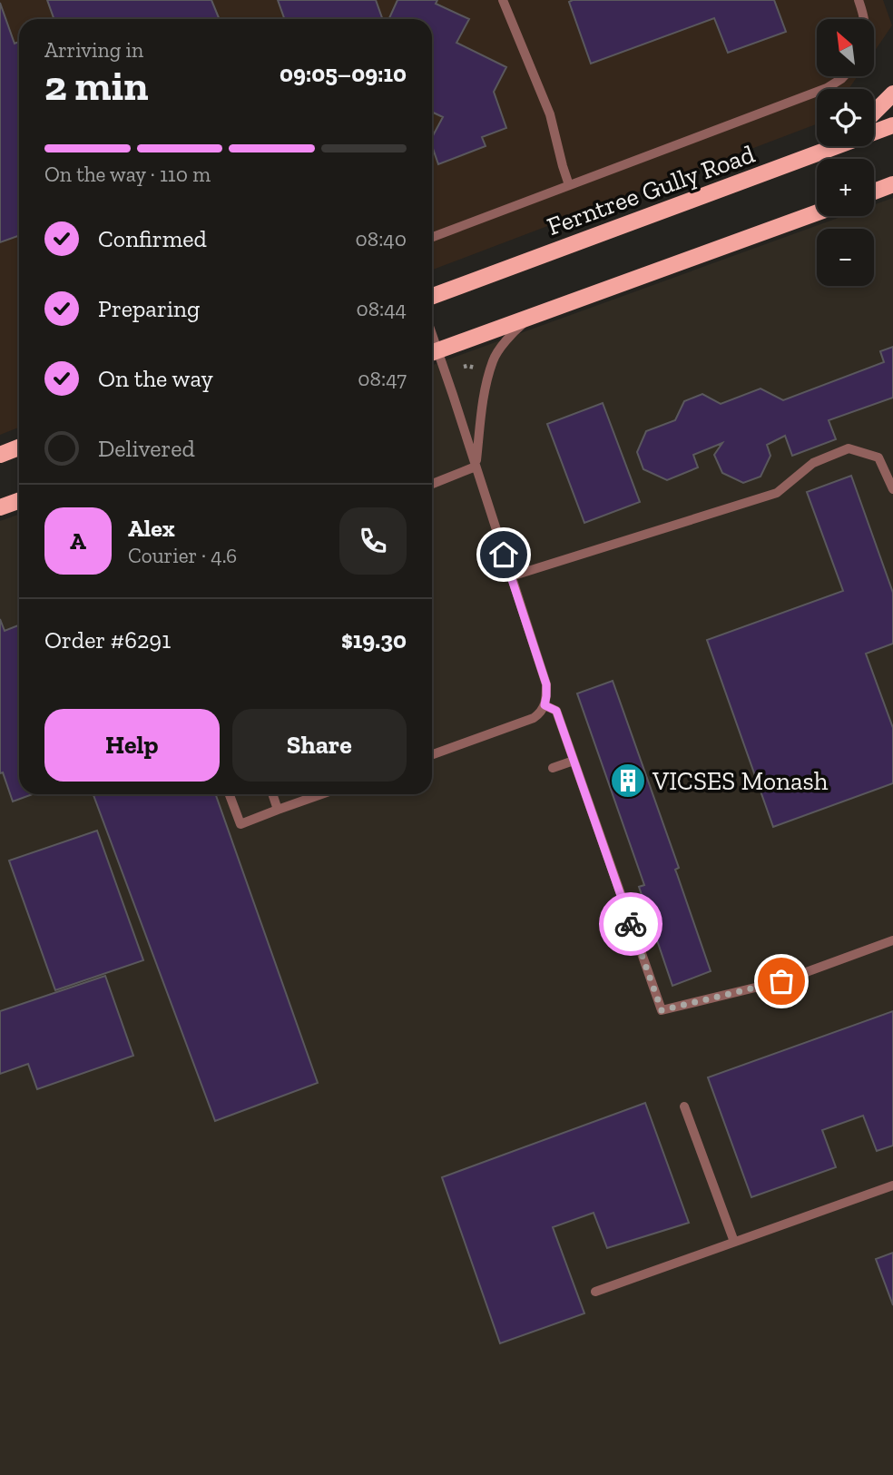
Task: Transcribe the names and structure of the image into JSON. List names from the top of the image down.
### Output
{
  "streets": {
    "main road": ["Ferntree Gully Road"]
  },
  "places": {
    "building": ["VICSES Monash"]
  },
  "north": "top left",
  "page": {
    "map_buttons": ["+", "−"],
    "heading": ["2 min", "Arriving in", "09:05–09:10"],
    "panel": [
      "Alex",
      "Courier · 4.6",
      "Order #6291",
      "$19.30"
    ],
    "bar": "On the way · 110 m",
    "list": [
      ["Confirmed", "08:40"],
      ["Preparing", "08:44"],
      ["On the way", "08:47"],
      "Delivered"
    ],
    "round": "A",
    "buttons": ["Help", "Share"]
  }
}
